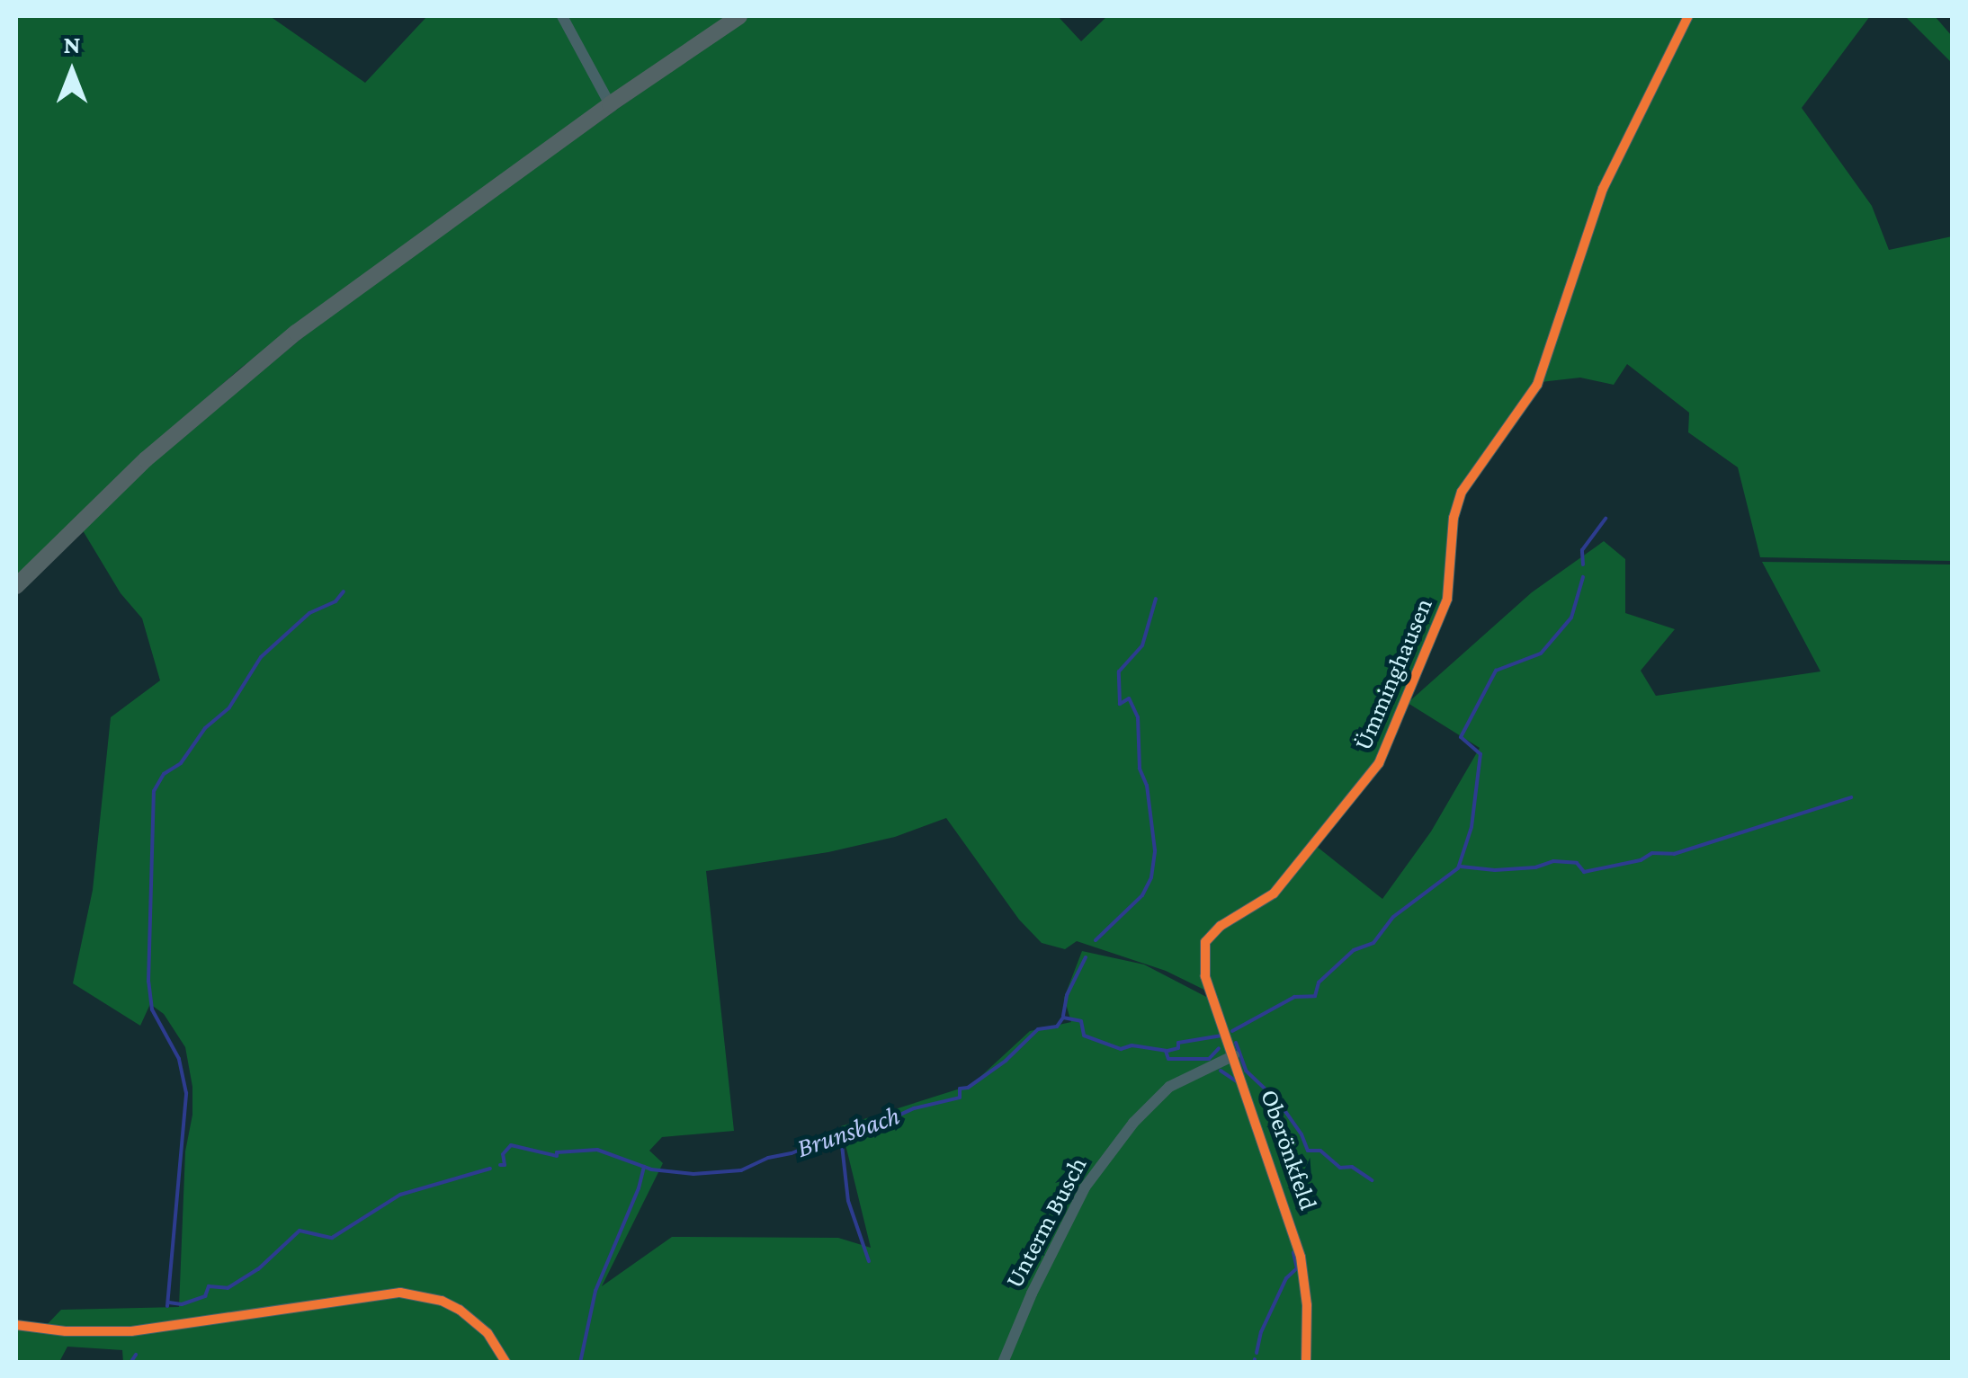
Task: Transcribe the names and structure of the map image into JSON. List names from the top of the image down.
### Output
{
  "streets": {
    "street": ["Ümminghausen", "Oberönkfeld", "Unterm Busch"]
  },
  "crossings": [
    ["Ümminghausen", "Oberönkfeld"],
    ["Oberönkfeld", "Unterm Busch"]
  ],
  "water": ["Brunsbach"],
  "north": "top"
}
